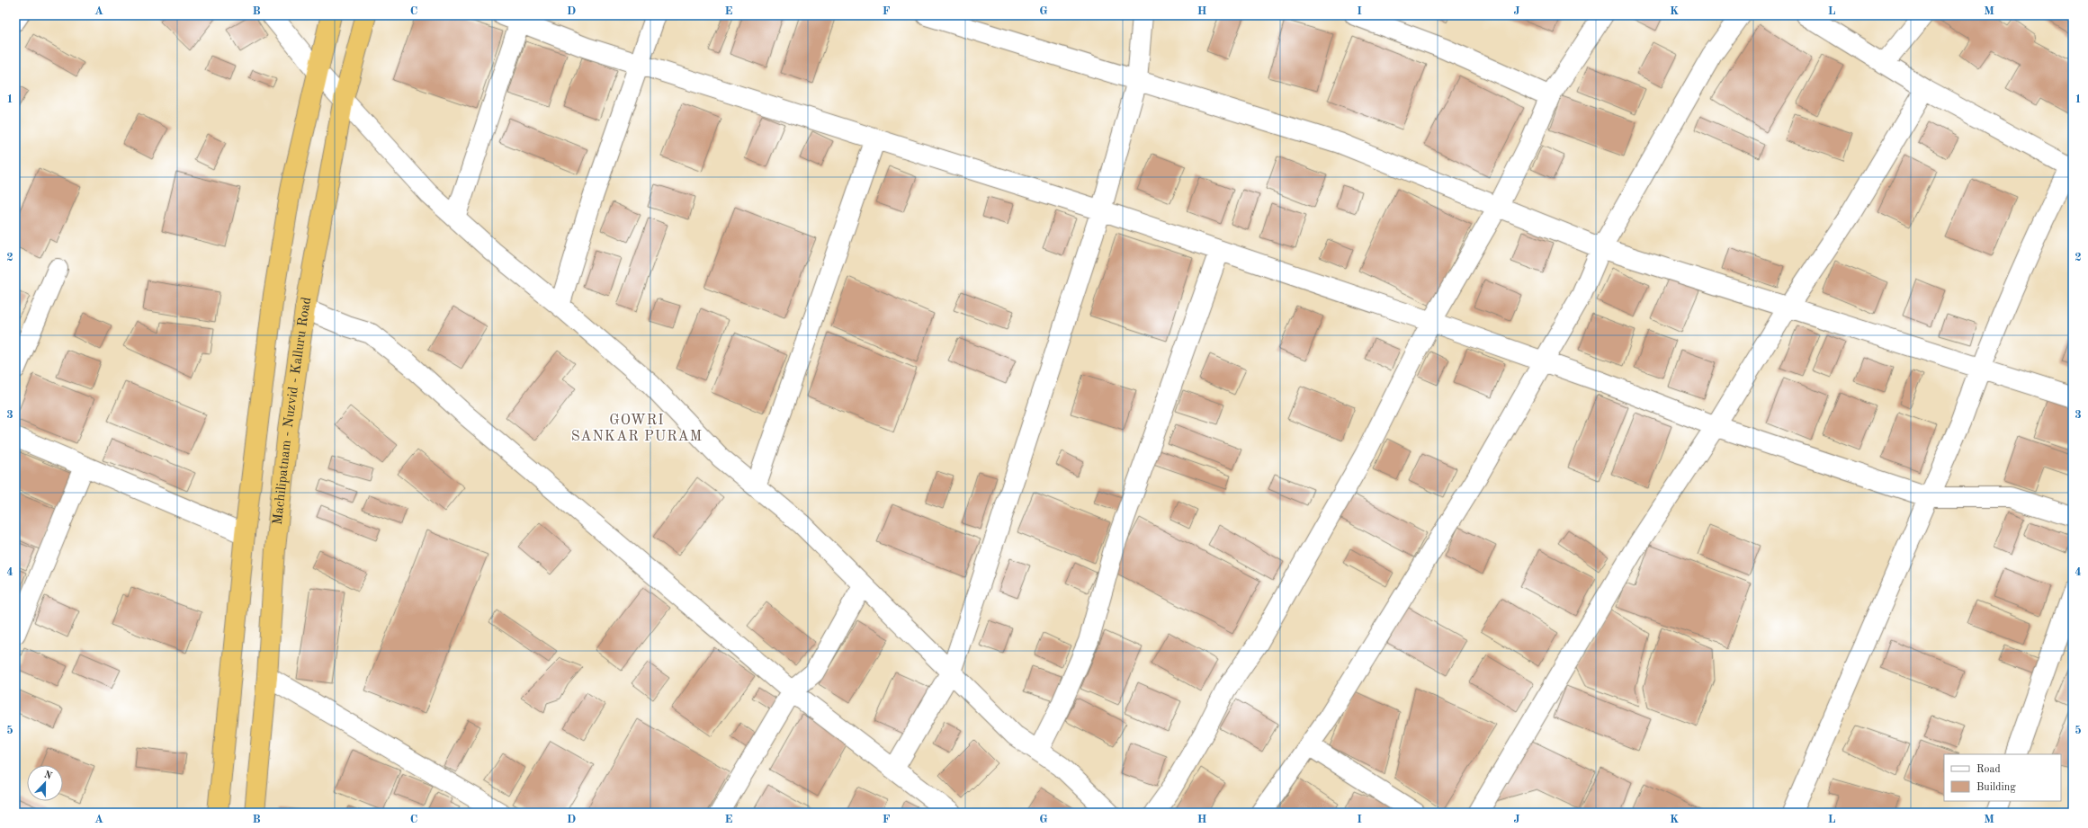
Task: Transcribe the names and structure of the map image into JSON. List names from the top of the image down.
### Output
{
  "streets": {
    "highway": ["Machilipatnam - Nuzvid - Kalluru Road"]
  },
  "districts": ["GOWRI SANKAR PURAM"],
  "legend": ["Road", "Building"],
  "north": "top",
  "grid": {
    "columns": [
      "A",
      "B",
      "C",
      "D",
      "E",
      "F",
      "G",
      "H",
      "I",
      "J",
      "K",
      "L",
      "M"
    ],
    "rows": [
      "1",
      "2",
      "3",
      "4",
      "5"
    ]
  }
}
